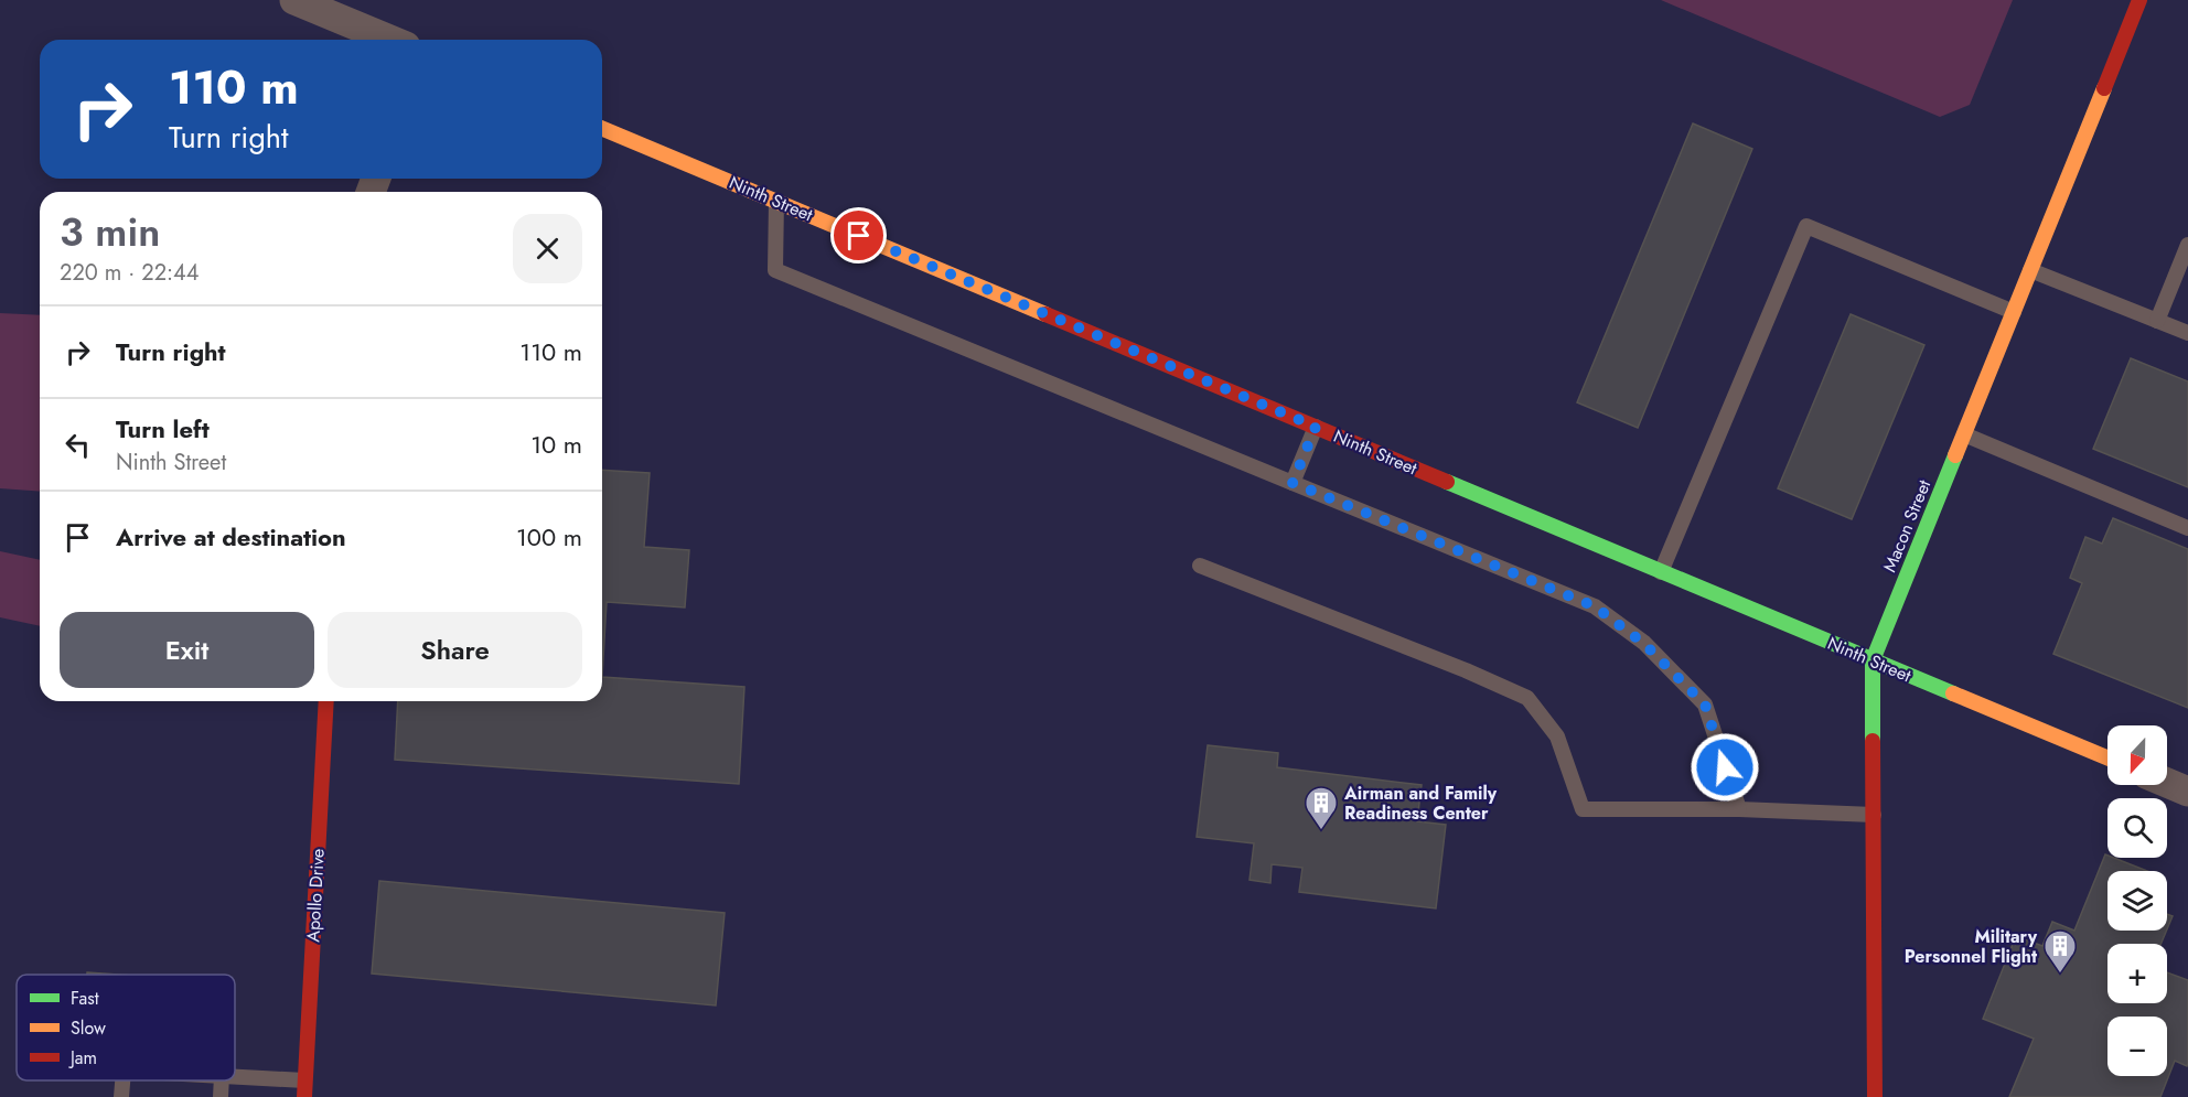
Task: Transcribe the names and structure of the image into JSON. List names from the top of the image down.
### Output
{
  "streets": {
    "street": ["Ninth Street", "Macon Street", "Apollo Drive"]
  },
  "crossings": [
    ["Ninth Street", "Macon Street"]
  ],
  "places": {
    "building": ["Airman and Family Readiness Center", "Military Personnel Flight"]
  },
  "legend": ["Fast", "Slow", "Jam"],
  "north": "bottom",
  "page": {
    "turn": ["110 m", "Turn right"],
    "heading": ["3 min", "220 m · 22:44"],
    "list": [
      {
        "name": "Turn right",
        "value": "110 m"
      },
      {
        "name": "Turn left",
        "note": "Ninth Street",
        "value": "10 m"
      },
      {
        "name": "Arrive at destination",
        "value": "100 m"
      }
    ],
    "buttons": ["Exit", "Share"],
    "map_buttons": ["+", "−"]
  }
}
